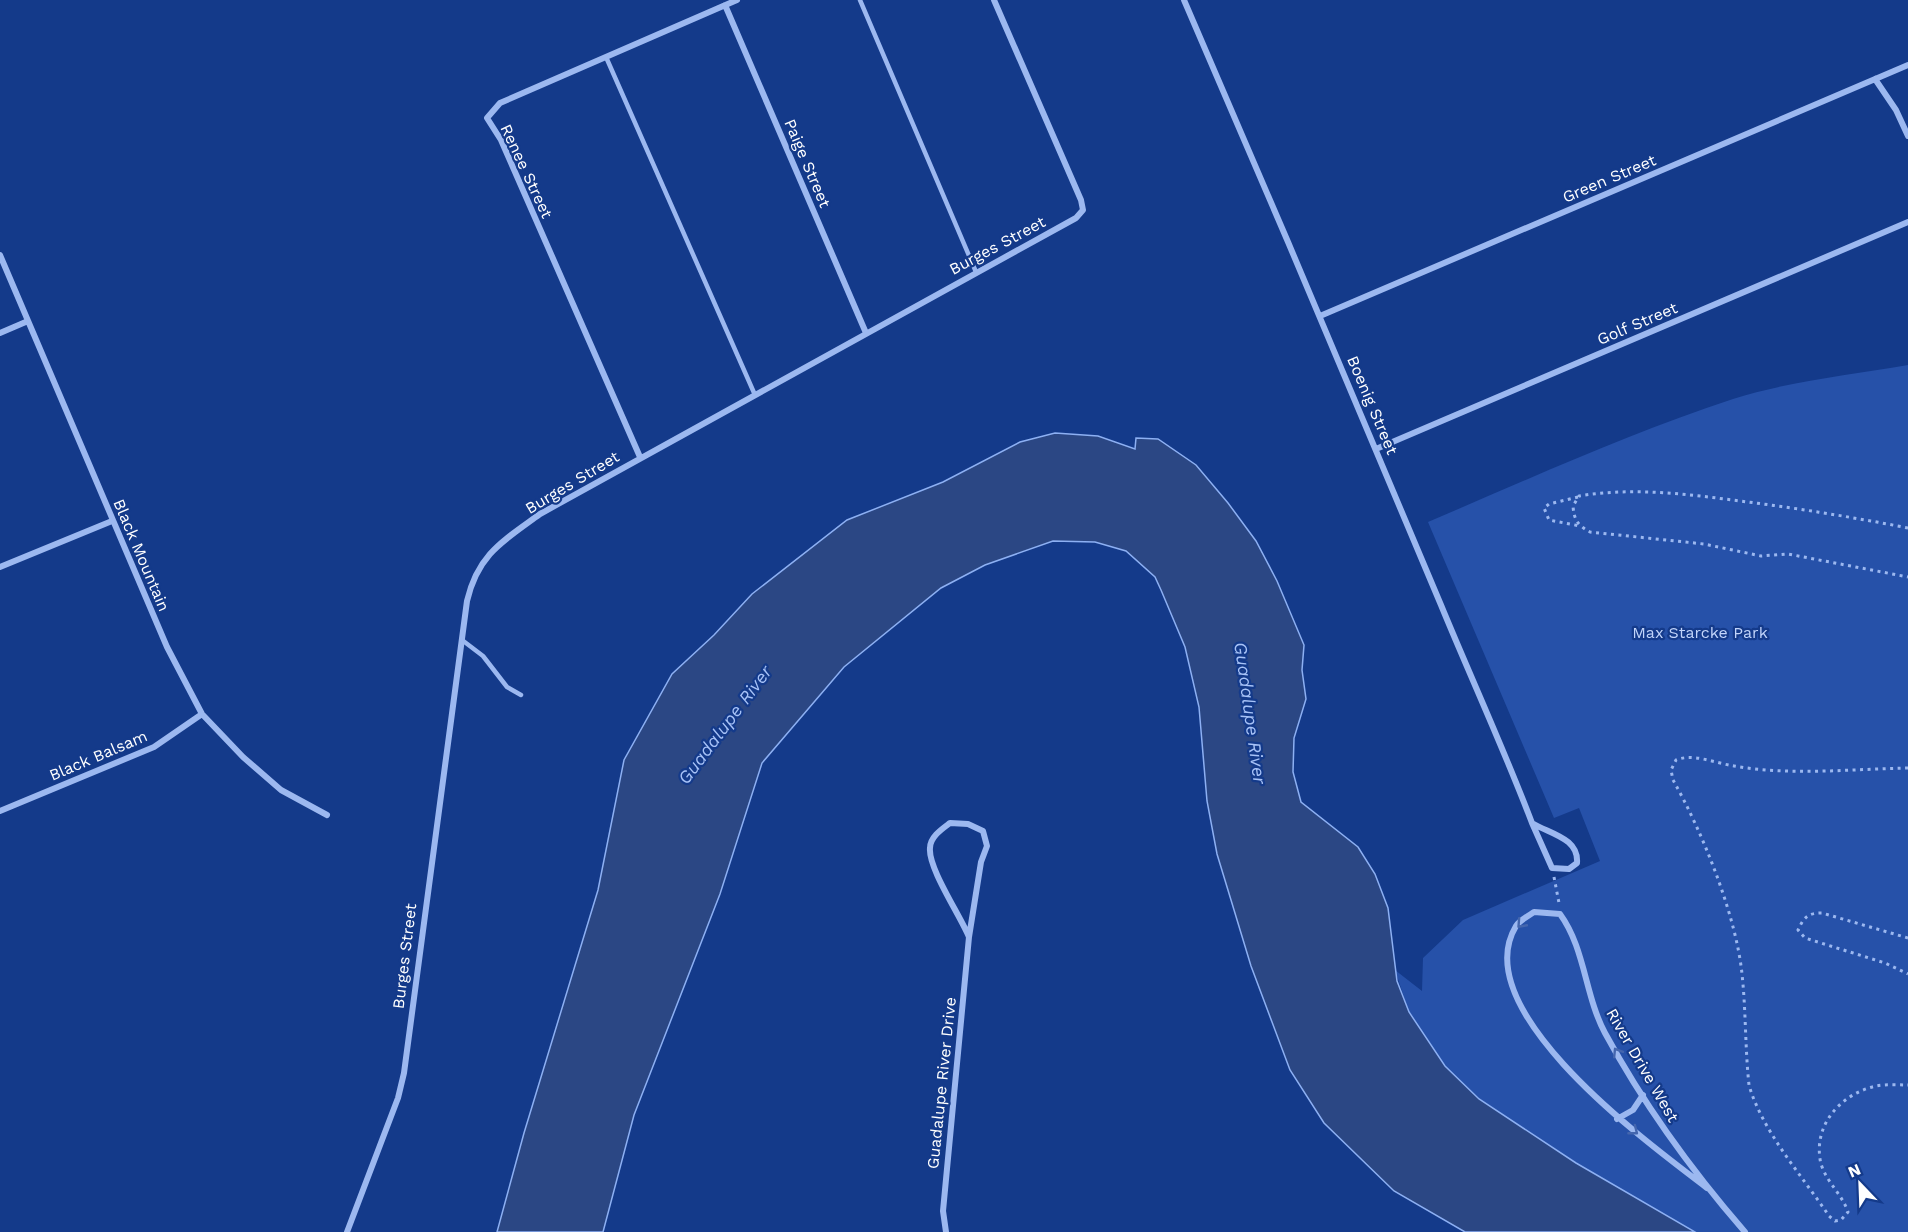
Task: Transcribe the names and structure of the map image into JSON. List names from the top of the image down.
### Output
{
  "streets": {
    "street": [
      "Paige Street",
      "Renee Street",
      "Green Street",
      "Burges Street",
      "Golf Street",
      "Boenig Street",
      "Black Mountain",
      "Black Balsam",
      "River Drive West",
      "Guadalupe River Drive"
    ]
  },
  "crossings": [
    ["Paige Street", "Renee Street"],
    ["Paige Street", "Burges Street"],
    ["Renee Street", "Burges Street"],
    ["Green Street", "Boenig Street"],
    ["Golf Street", "Boenig Street"],
    ["Black Mountain", "Black Balsam"]
  ],
  "water": ["Guadalupe River"],
  "parks": ["Max Starcke Park"],
  "north": "top left"
}
